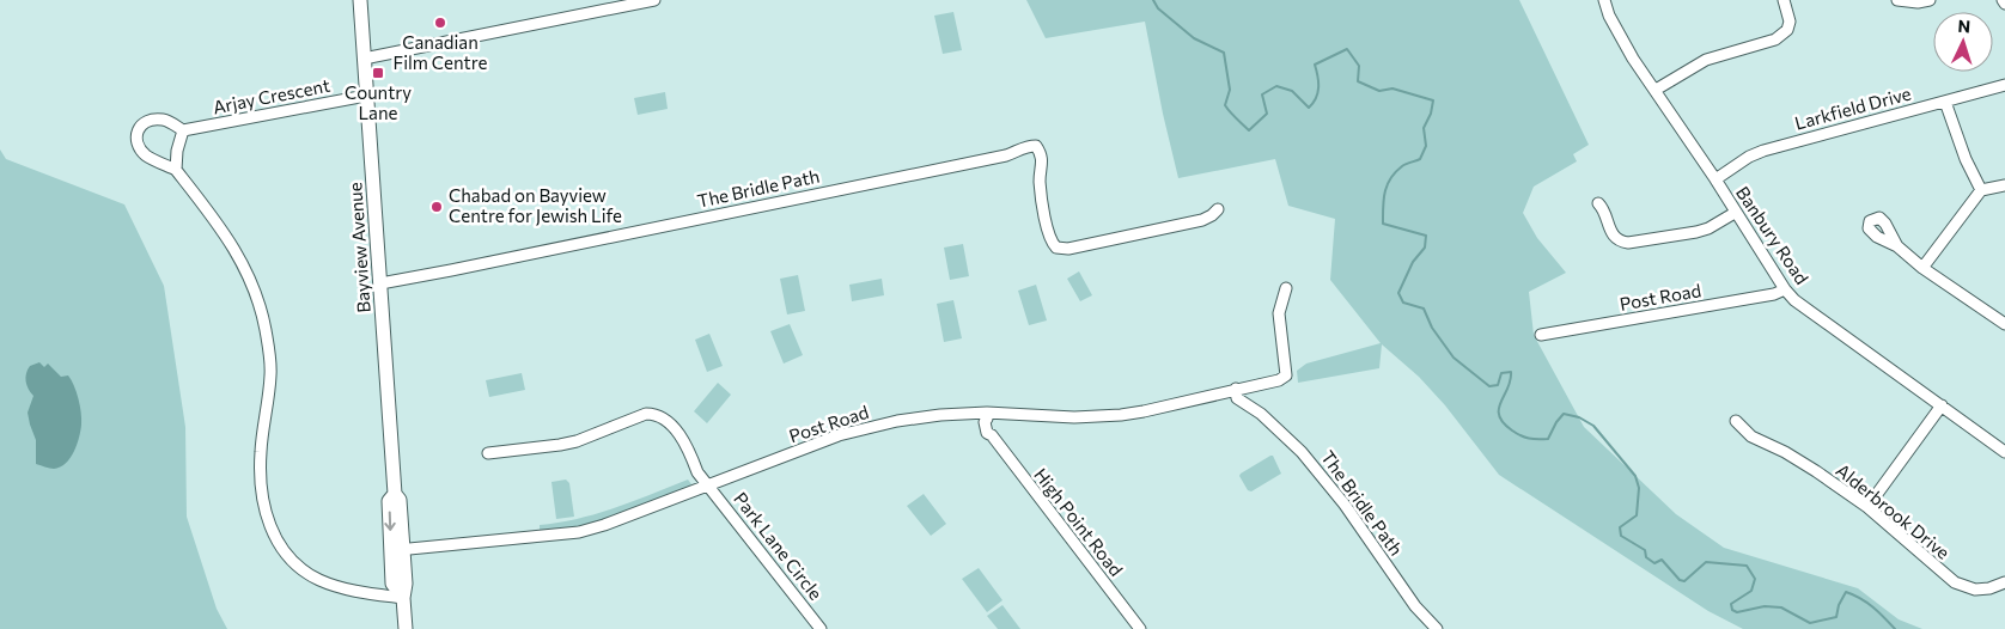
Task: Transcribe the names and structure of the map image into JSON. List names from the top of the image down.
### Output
{
  "streets": {
    "main road": ["Bayview Avenue"],
    "street": [
      "Arjay Crescent",
      "Larkfield Drive",
      "The Bridle Path",
      "Banbury Road",
      "Post Road",
      "Alderbrook Drive",
      "High Point Road",
      "Park Lane Circle"
    ]
  },
  "crossings": [
    ["Arjay Crescent", "Bayview Avenue"],
    ["Larkfield Drive", "Banbury Road"],
    ["The Bridle Path", "Bayview Avenue"],
    ["The Bridle Path", "Post Road"],
    ["Banbury Road", "Post Road"],
    ["Bayview Avenue", "Post Road"],
    ["Post Road", "High Point Road"],
    ["Post Road", "Park Lane Circle"]
  ],
  "places": {
    "other": ["Canadian Film Centre", "Chabad on Bayview Centre for Jewish Life"],
    "transit": ["Country Lane"]
  },
  "north": "top"
}
